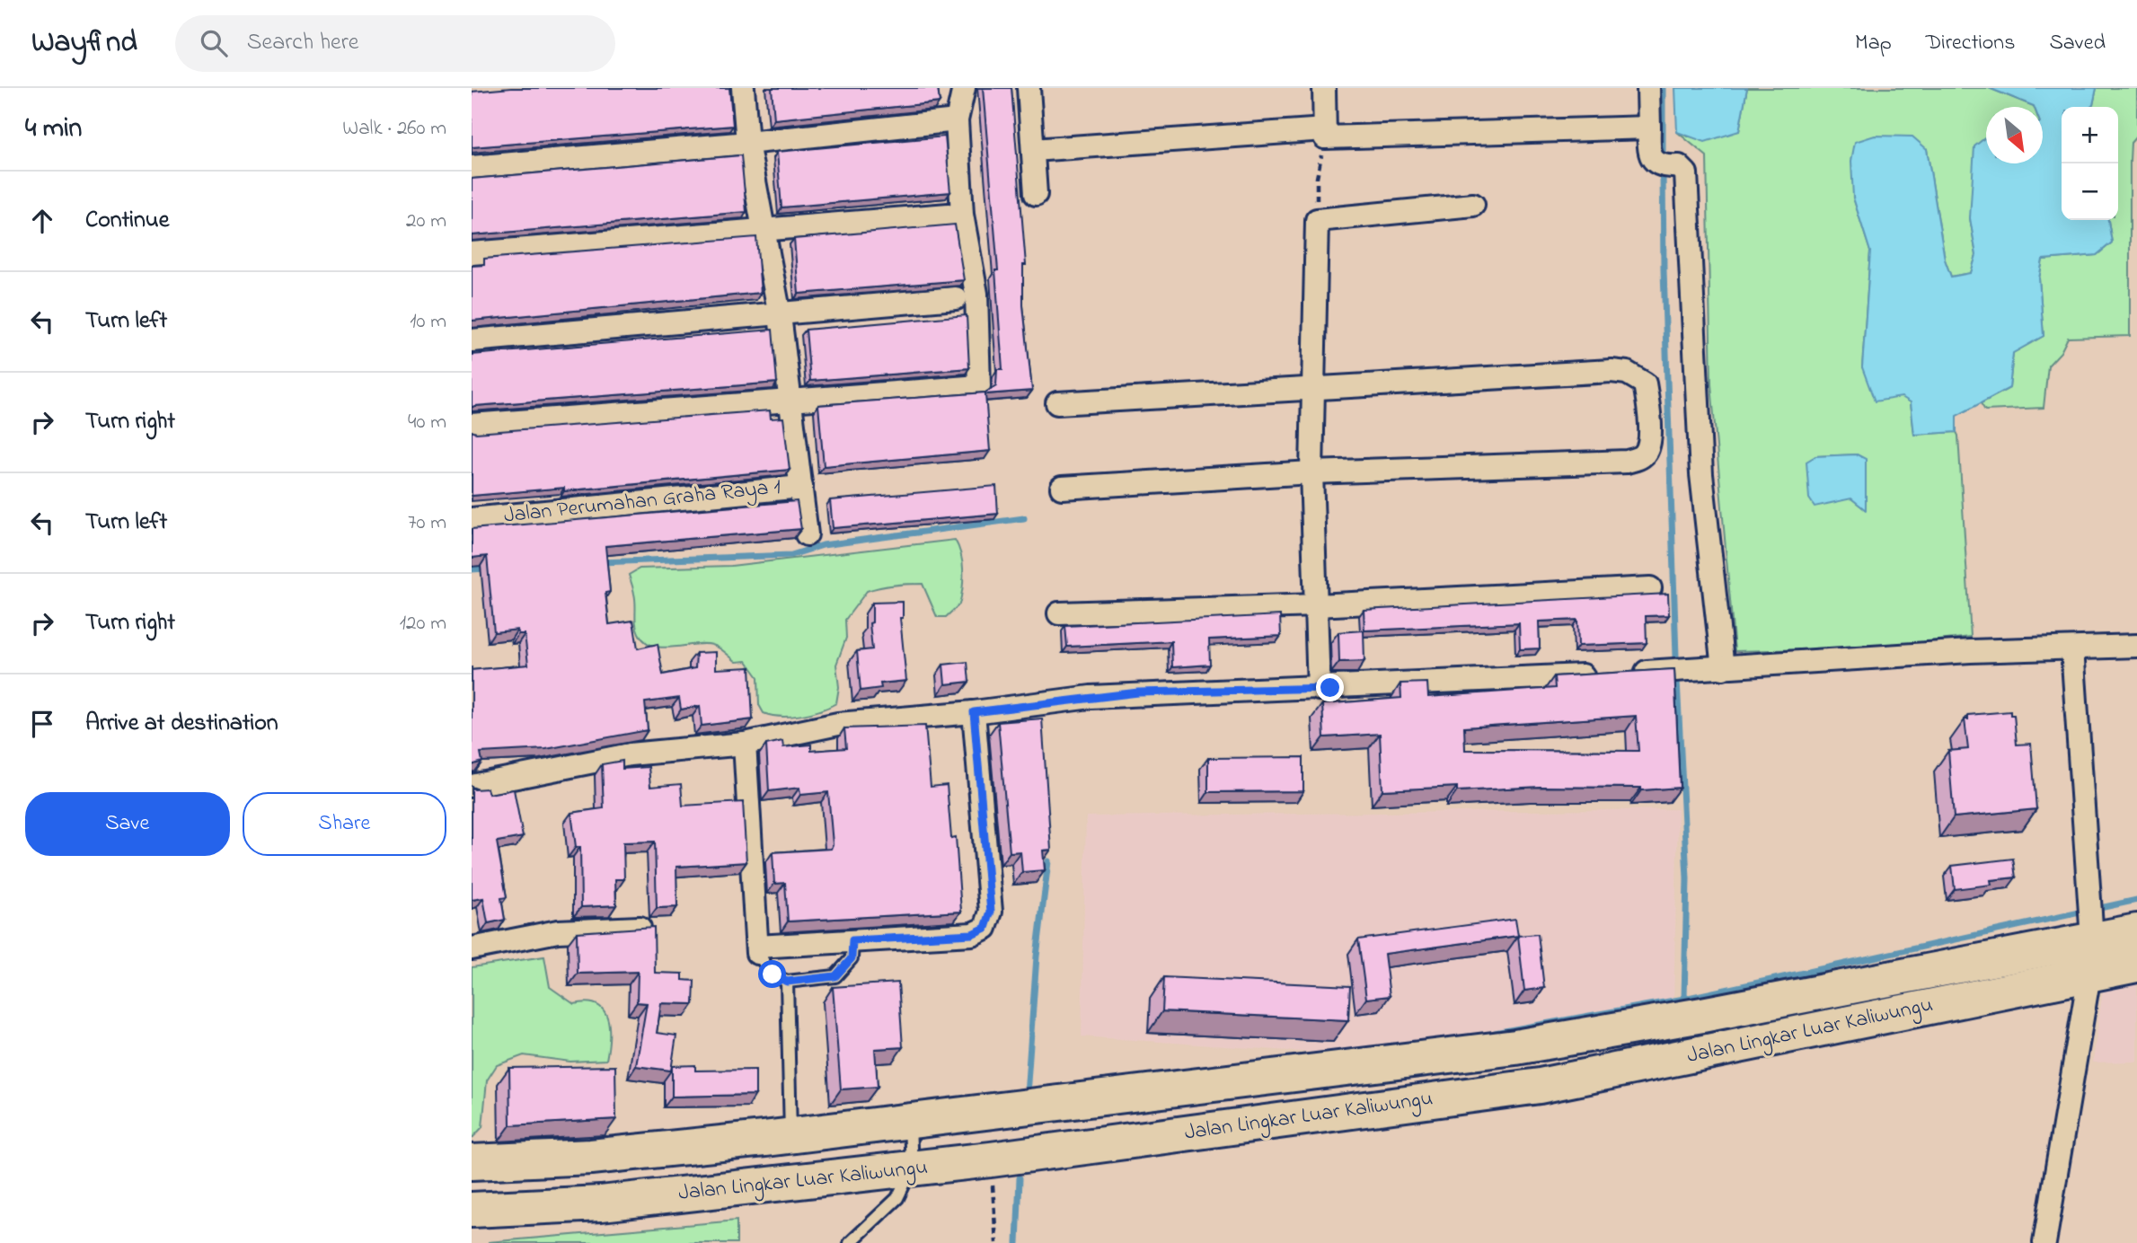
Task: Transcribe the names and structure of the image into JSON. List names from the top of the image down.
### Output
{
  "streets": {
    "highway": ["Jalan Lingkar Luar Kaliwungu"],
    "street": ["Jalan Perumahan Graha Raya 1"]
  },
  "north": "bottom right",
  "page": {
    "header": "Wayfind",
    "search": "Search here",
    "nav": ["Map", "Directions", "Saved"],
    "heading": ["4 min", "Walk · 260 m"],
    "map_buttons": ["+", "−"],
    "list": [
      ["Continue", "20 m"],
      ["Turn left", "10 m"],
      ["Turn right", "40 m"],
      ["Turn left", "70 m"],
      ["Turn right", "120 m"],
      "Arrive at destination"
    ],
    "buttons": ["Save", "Share"]
  }
}
